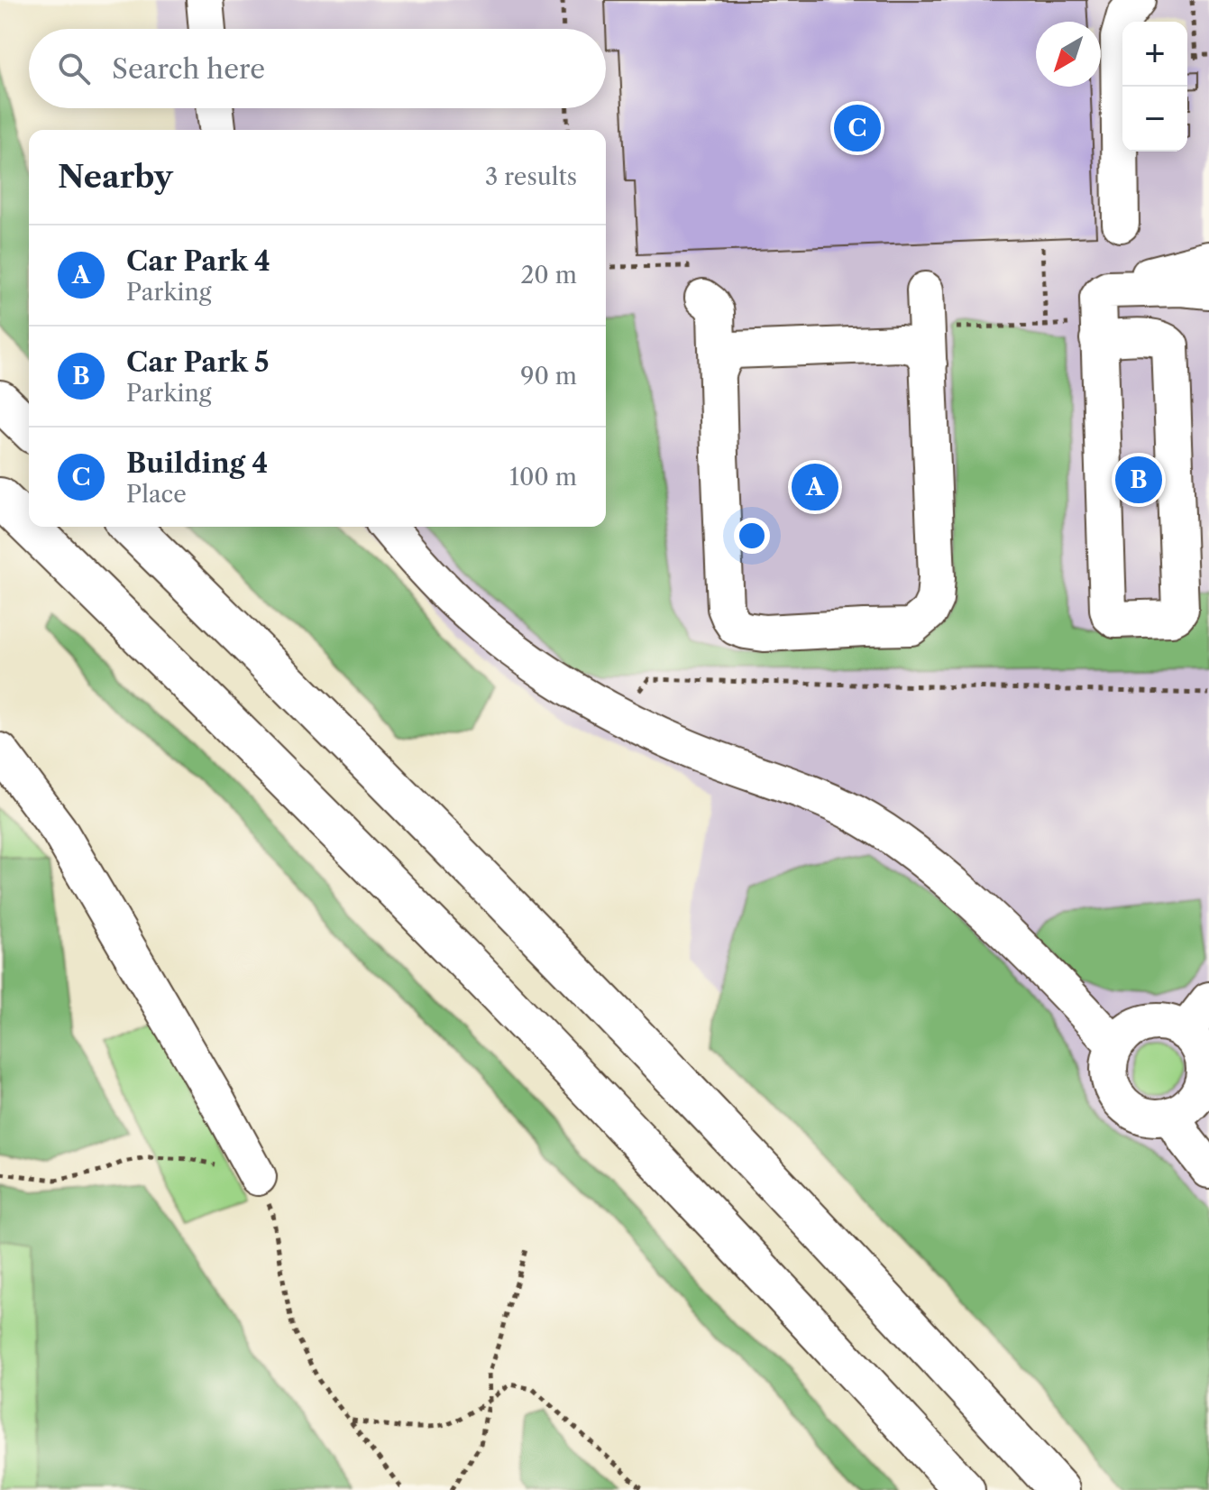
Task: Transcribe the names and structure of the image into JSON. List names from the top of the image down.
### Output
{
  "north": "bottom left",
  "page": {
    "map_buttons": ["+", "−"],
    "search": "Search here",
    "pins": ["C", "B", "A"],
    "heading": ["Nearby", "3 results"],
    "list": [
      {
        "mark": "A",
        "name": "Car Park 4",
        "note": "Parking",
        "value": "20 m"
      },
      {
        "mark": "B",
        "name": "Car Park 5",
        "note": "Parking",
        "value": "90 m"
      },
      {
        "mark": "C",
        "name": "Building 4",
        "note": "Place",
        "value": "100 m"
      }
    ]
  }
}
